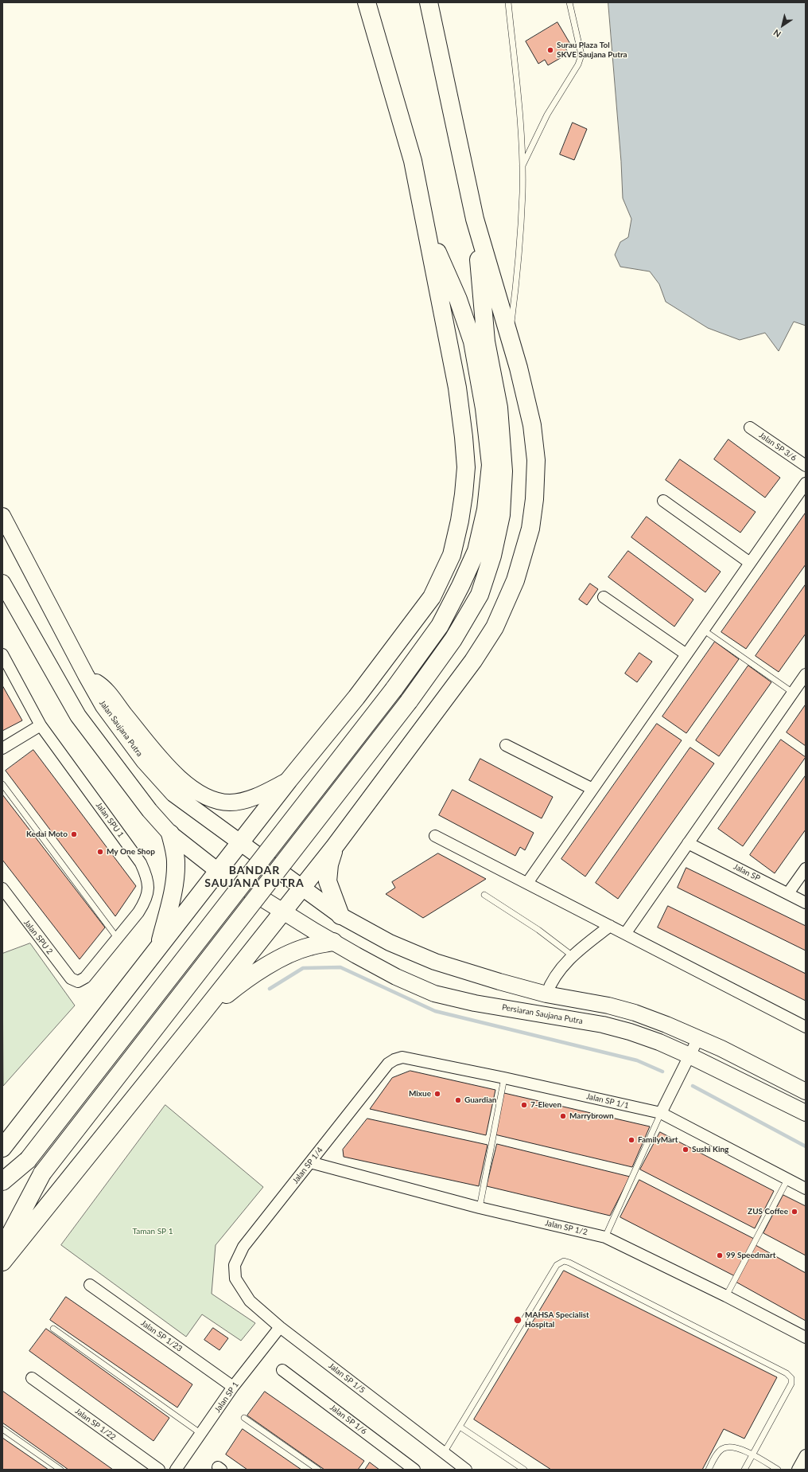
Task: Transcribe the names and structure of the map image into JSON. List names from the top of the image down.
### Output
{
  "streets": {
    "main road": ["Jalan Saujana Putra", "Persiaran Saujana Putra"],
    "street": [
      "Jalan SP 3/6",
      "Jalan SPU 1",
      "Jalan SP",
      "Jalan SPU 2",
      "Jalan SP 1/1",
      "Jalan SP 1/4",
      "Jalan SP 1/2",
      "Jalan SP 1/23",
      "Jalan SP 1/5",
      "Jalan SP 1",
      "Jalan SP 1/6",
      "Jalan SP 1/22"
    ]
  },
  "crossings": [
    ["Jalan SPU 1", "Jalan SPU 2"],
    ["Jalan SP 1/1", "Jalan SP 1/4"],
    ["Jalan SP 1/4", "Jalan SP 1/2"],
    ["Jalan SP 1/4", "Jalan SP 1/5"],
    ["Jalan SP 1/23", "Jalan SP 1"],
    ["Jalan SP 1/5", "Jalan SP 1"]
  ],
  "districts": ["BANDAR SAUJANA PUTRA"],
  "parks": ["Taman SP 1"],
  "places": [
    "Surau Plaza Tol SKVE Saujana Putra",
    "Kedai Moto",
    "My One Shop",
    "Mixue",
    "Guardian",
    "7-Eleven",
    "Marrybrown",
    "FamilyMart",
    "Sushi King",
    "ZUS Coffee",
    "99 Speedmart",
    "MAHSA Specialist Hospital"
  ],
  "north": "bottom left"
}
